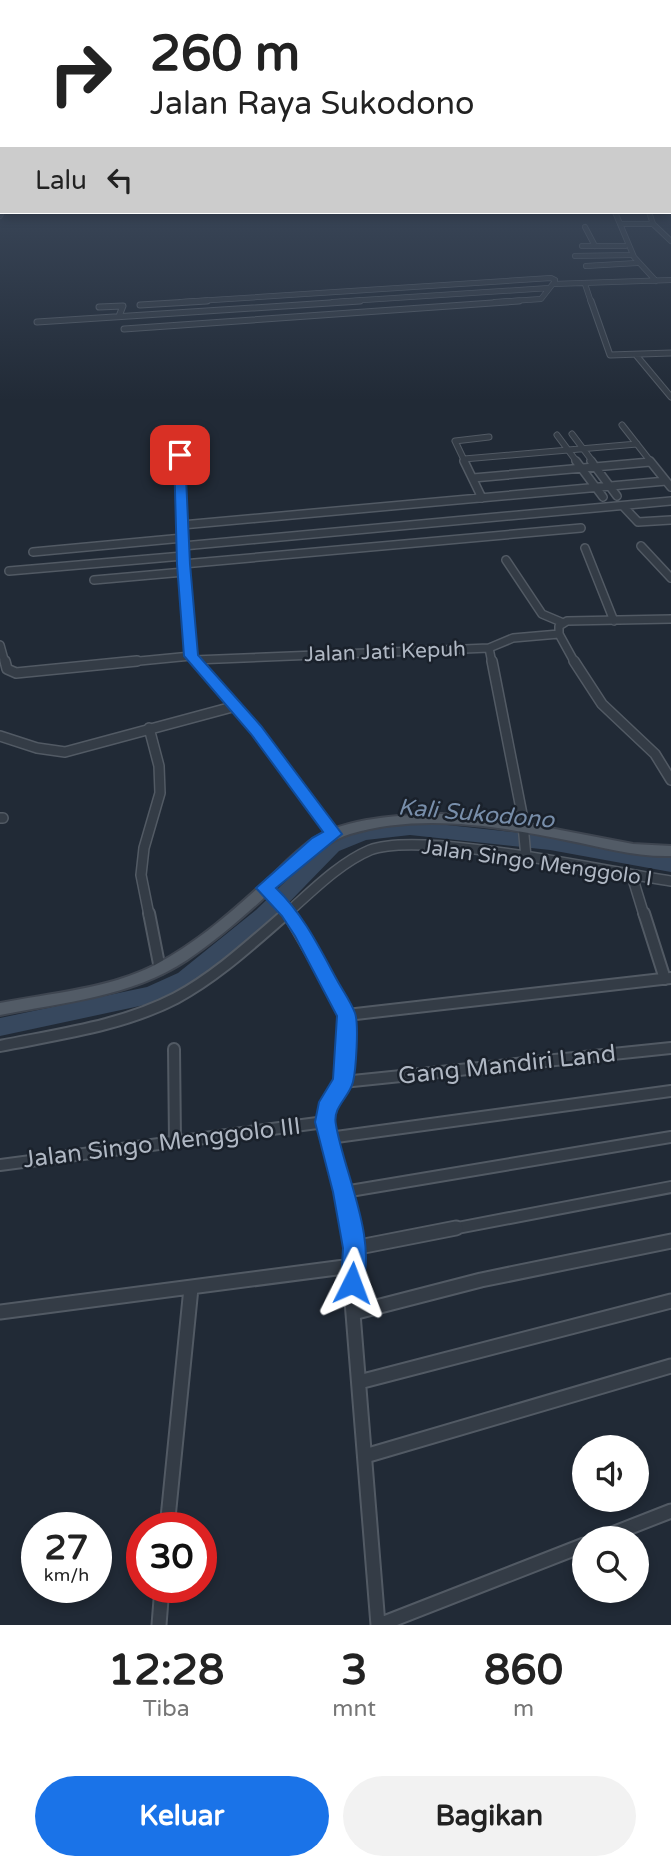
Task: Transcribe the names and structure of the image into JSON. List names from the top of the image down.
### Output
{
  "streets": {
    "street": [
      "Jalan Jati Kepuh",
      "Jalan Singo Menggolo I",
      "Gang Mandiri Land",
      "Jalan Singo Menggolo III"
    ]
  },
  "crossings": [
    ["Jalan Jati Kepuh", "Jalan Singo Menggolo I"]
  ],
  "water": ["Kali Sukodono"],
  "page": {
    "turn": ["260 m", "Jalan Raya Sukodono"],
    "then": "Lalu",
    "speed": "27 km/h",
    "limit": "30",
    "eta": [
      "12:28",
      "Tiba",
      "3",
      "mnt",
      "860",
      "m"
    ],
    "buttons": ["Keluar", "Bagikan"]
  }
}
